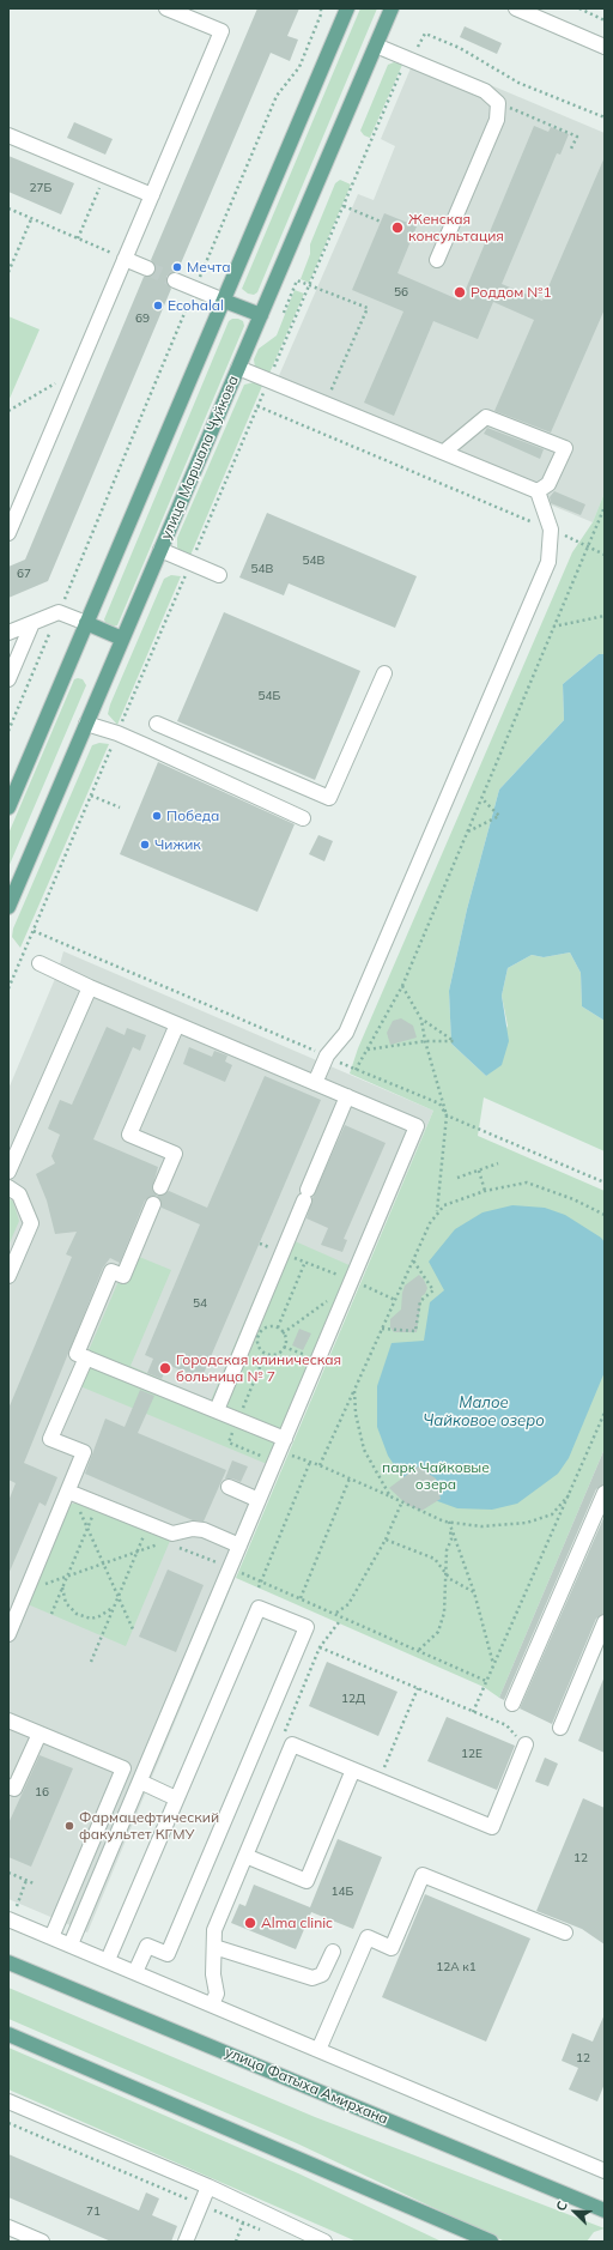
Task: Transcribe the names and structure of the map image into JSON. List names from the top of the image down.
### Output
{
  "streets": {
    "main road": ["улица Маршала Чуйкова", "улица Фатыха Амирхана"]
  },
  "water": ["Малое Чайковое озеро"],
  "parks": ["парк Чайковые озера"],
  "places": [
    "Женская консультация",
    "Мечта",
    "Роддом №1",
    "Ecohalal",
    "Победа",
    "Чижик",
    "Городская клиническая больница № 7",
    "Фармацефтический факультет КГМУ",
    "Alma clinic"
  ],
  "house_numbers": [
    "27Б",
    "56",
    "69",
    "54В",
    "54В",
    "67",
    "54Б",
    "54",
    "12Д",
    "12Е",
    "16",
    "12",
    "14Б",
    "12А к1",
    "12",
    "71"
  ],
  "north": "top left"
}
